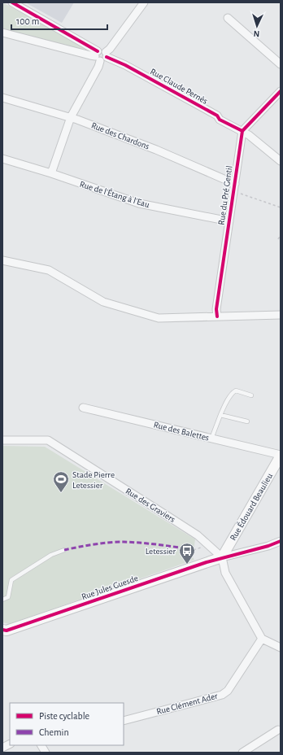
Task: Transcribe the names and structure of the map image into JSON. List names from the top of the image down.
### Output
{
  "streets": {
    "street": [
      "Rue Claude Pernès",
      "Rue des Chardons",
      "Rue de l'Étang à l'Eau",
      "Rue du Pré Gentil",
      "Rue des Balettes",
      "Rue des Graviers",
      "Rue Édouard Beaulieu",
      "Rue Jules Guesde",
      "Rue Clément Ader"
    ]
  },
  "crossings": [
    ["Rue Claude Pernès", "Rue du Pré Gentil"],
    ["Rue des Chardons", "Rue du Pré Gentil"],
    ["Rue de l'Étang à l'Eau", "Rue du Pré Gentil"],
    ["Rue des Balettes", "Rue Édouard Beaulieu"],
    ["Rue des Graviers", "Rue Édouard Beaulieu"],
    ["Rue des Graviers", "Rue Jules Guesde"],
    ["Rue Édouard Beaulieu", "Rue Jules Guesde"]
  ],
  "places": {
    "sports": ["Stade Pierre Letessier"],
    "bus stop": ["Letessier"]
  },
  "legend": ["Piste cyclable", "Chemin"],
  "scale_bar": "100 m",
  "north": "bottom"
}
